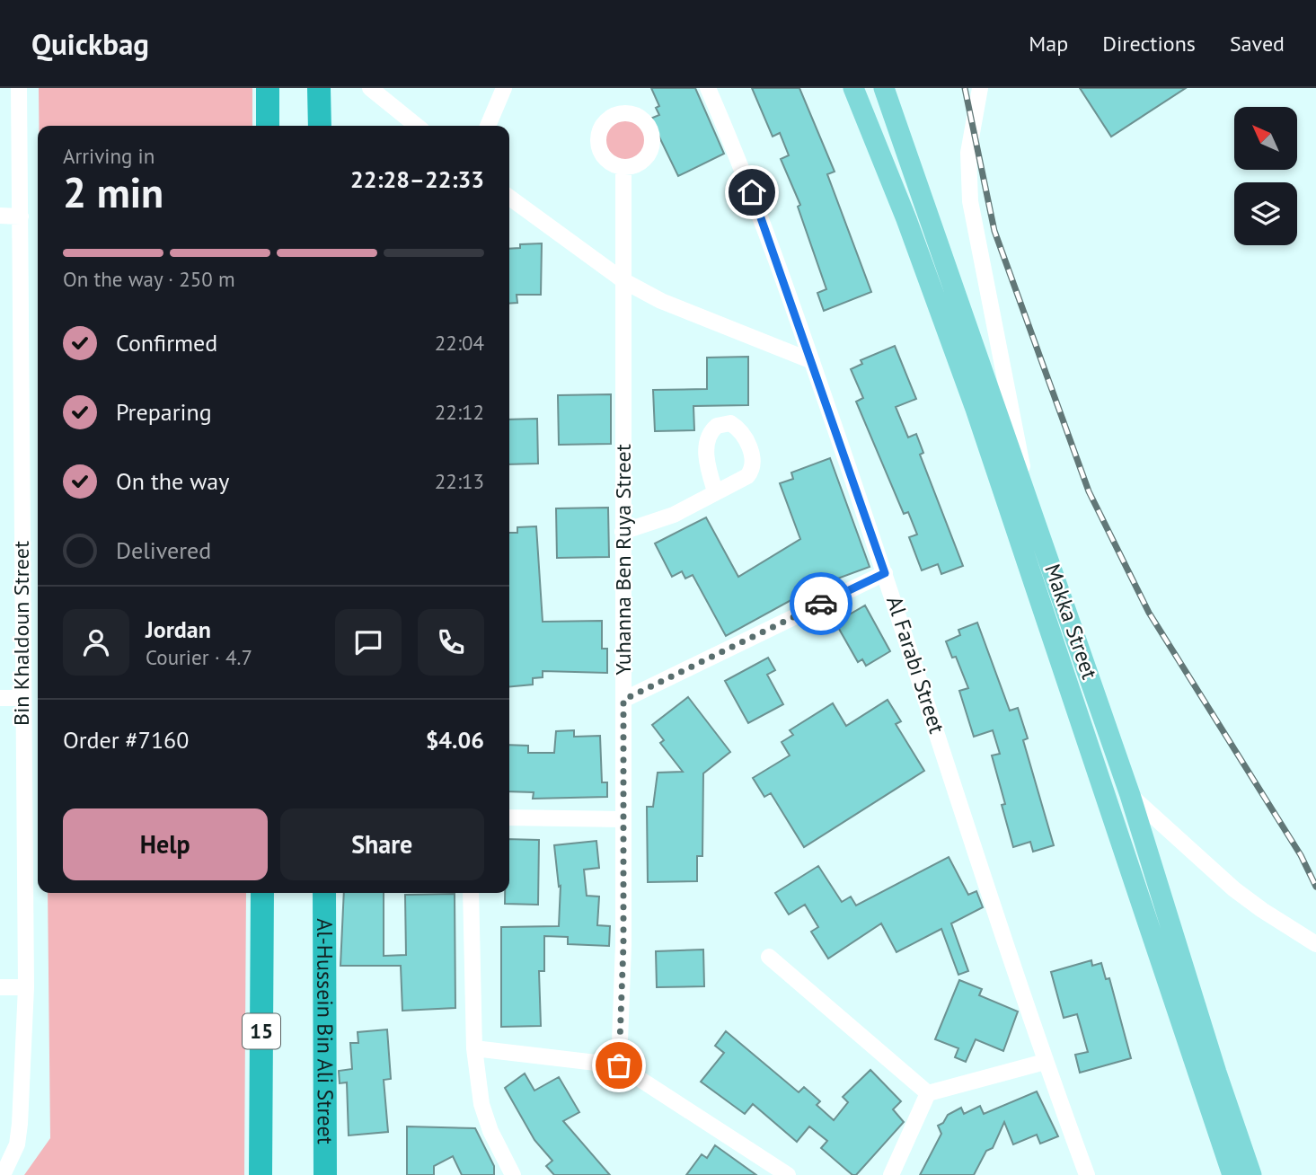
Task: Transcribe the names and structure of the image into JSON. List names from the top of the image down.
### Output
{
  "streets": {
    "highway": ["15", "Al-Hussein Bin Ali Street"],
    "main road": ["Makka Street"],
    "street": ["Yuhanna Ben Ruya Street", "Bin Khaldoun Street", "Al Farabi Street"]
  },
  "north": "top left",
  "page": {
    "header": "Quickbag",
    "nav": ["Map", "Directions", "Saved"],
    "heading": ["2 min", "Arriving in", "22:28–22:33"],
    "panel": [
      "Jordan",
      "Courier · 4.7",
      "Order #7160",
      "$4.06"
    ],
    "bar": "On the way · 250 m",
    "list": [
      ["Confirmed", "22:04"],
      ["Preparing", "22:12"],
      ["On the way", "22:13"],
      "Delivered"
    ],
    "buttons": ["Help", "Share"]
  }
}
